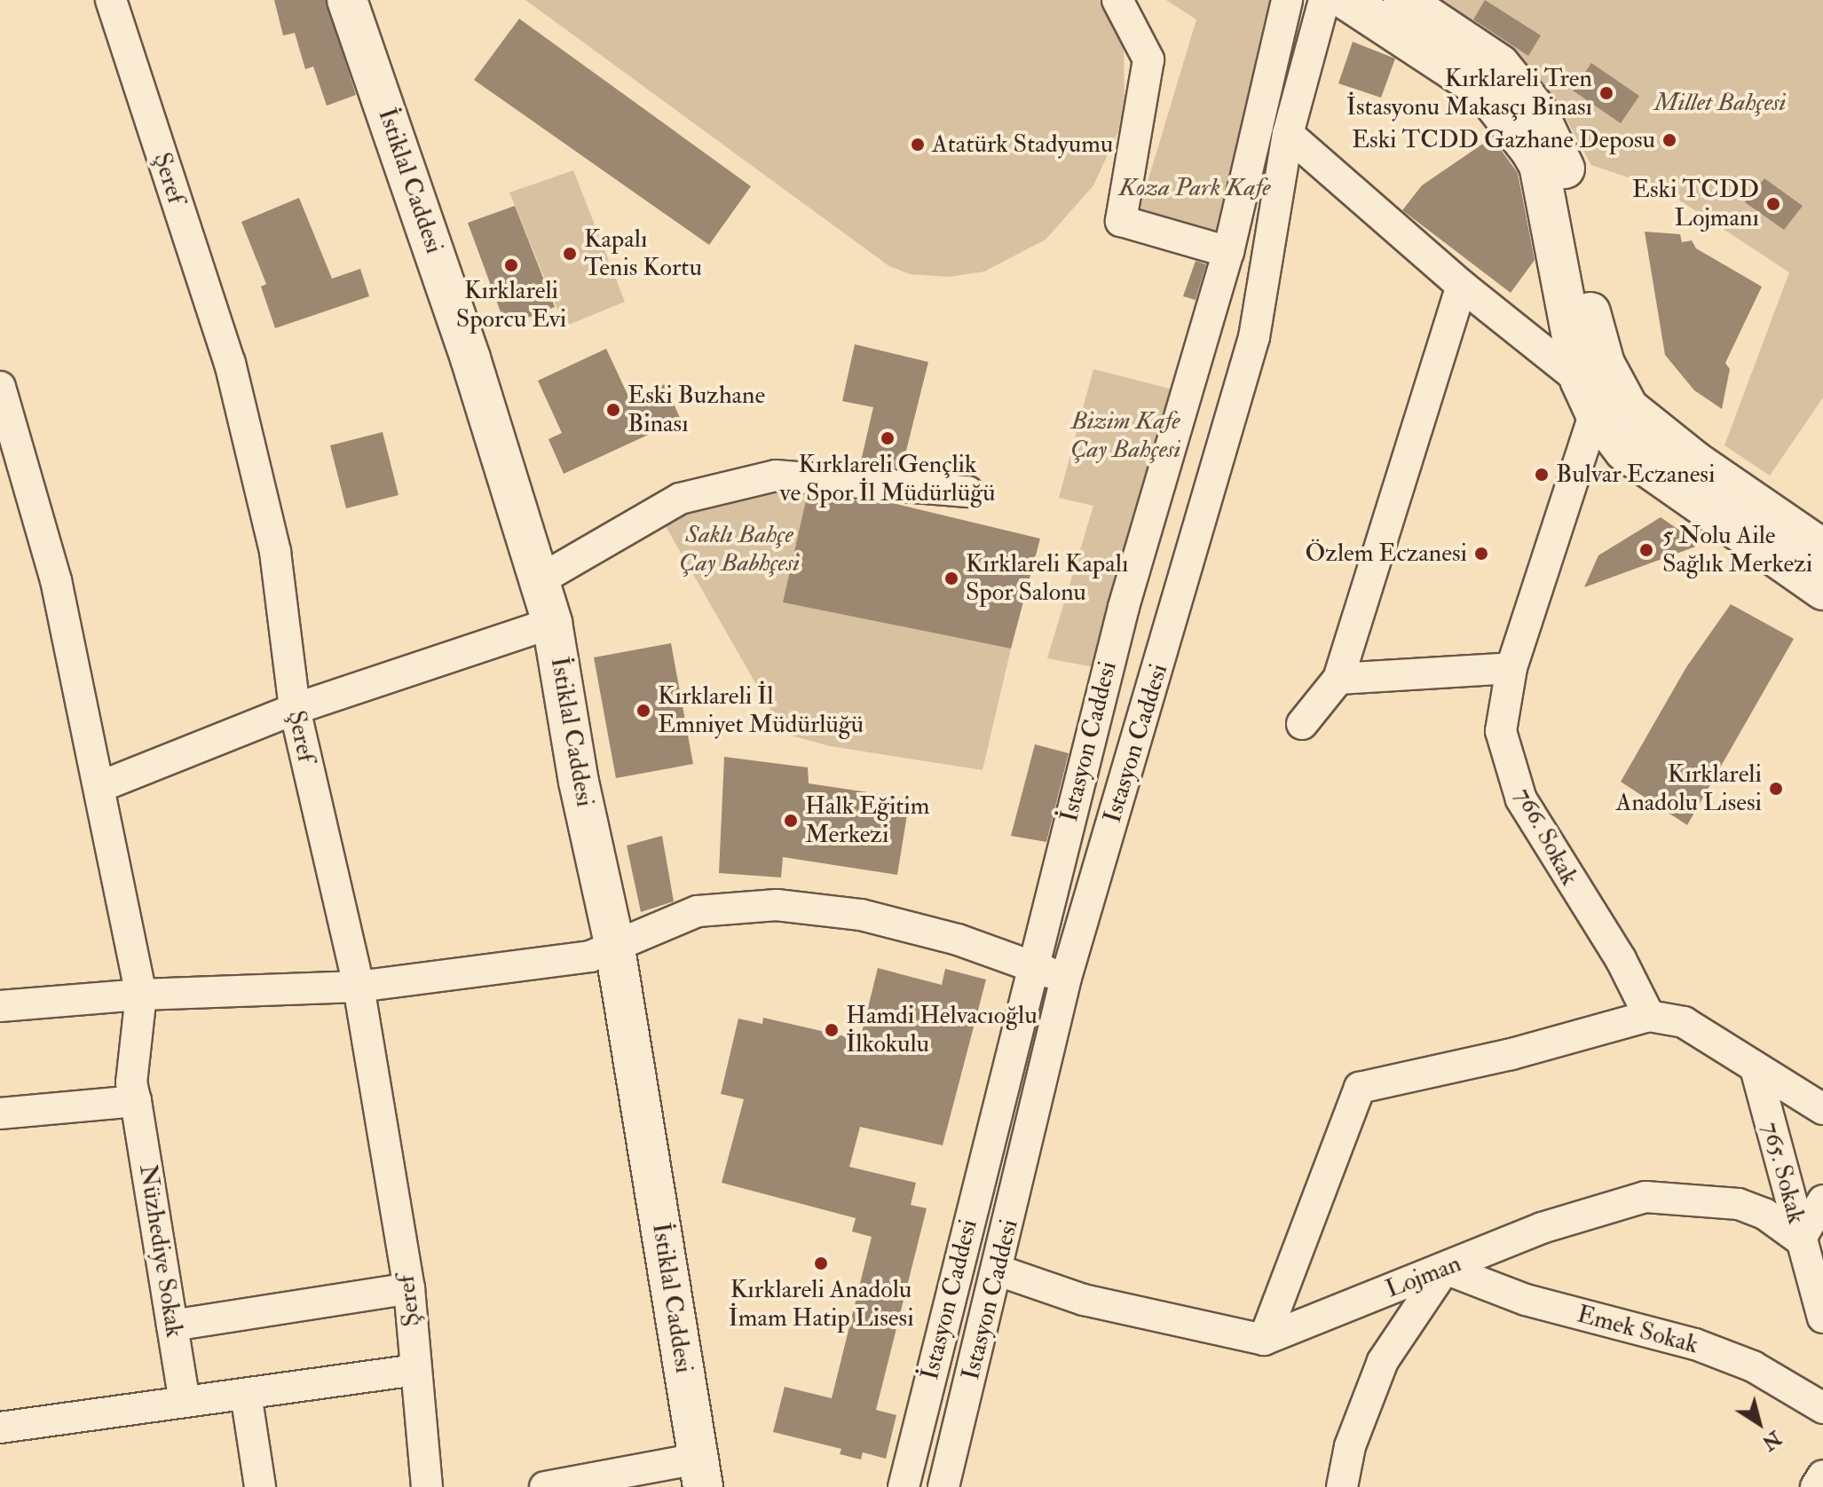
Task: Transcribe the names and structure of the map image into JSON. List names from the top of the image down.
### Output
{
  "streets": {
    "street": [
      "Şeref",
      "İstiklal Caddesi",
      "İstasyon Caddesi",
      "Istasyon Caddesi",
      "766. Sokak",
      "765. Sokak",
      "Nüzhediye Sokak",
      "Lojman",
      "Emek Sokak"
    ]
  },
  "crossings": [
    ["765. Sokak", "Lojman"],
    ["Lojman", "Emek Sokak"]
  ],
  "parks": [
    "Millet Bahçesi",
    "Koza Park Kafe",
    "Bizim Kafe Çay Bahçesi",
    "Saklı Bahçe Çay Babhçesi"
  ],
  "places": [
    "Kırklareli Tren İstasyonu Makasçı Binası",
    "Eski TCDD Gazhane Deposu",
    "Atatürk Stadyumu",
    "Eski TCDD Lojmanı",
    "Kapalı Tenis Kortu",
    "Kırklareli Sporcu Evi",
    "Eski Buzhane Binası",
    "Kırklareli Gençlik ve Spor İl Müdürlüğü",
    "Bulvar Eczanesi",
    "5 Nolu Aile Sağlık Merkezi",
    "Özlem Eczanesi",
    "Kırklareli Kapalı Spor Salonu",
    "Kırklareli İl Emniyet Müdürlüğü",
    "Kırklareli Anadolu Lisesi",
    "Halk Eğitim Merkezi",
    "Hamdi Helvacıoğlu İlkokulu",
    "Kırklareli Anadolu İmam Hatip Lisesi"
  ],
  "north": "bottom right"
}
